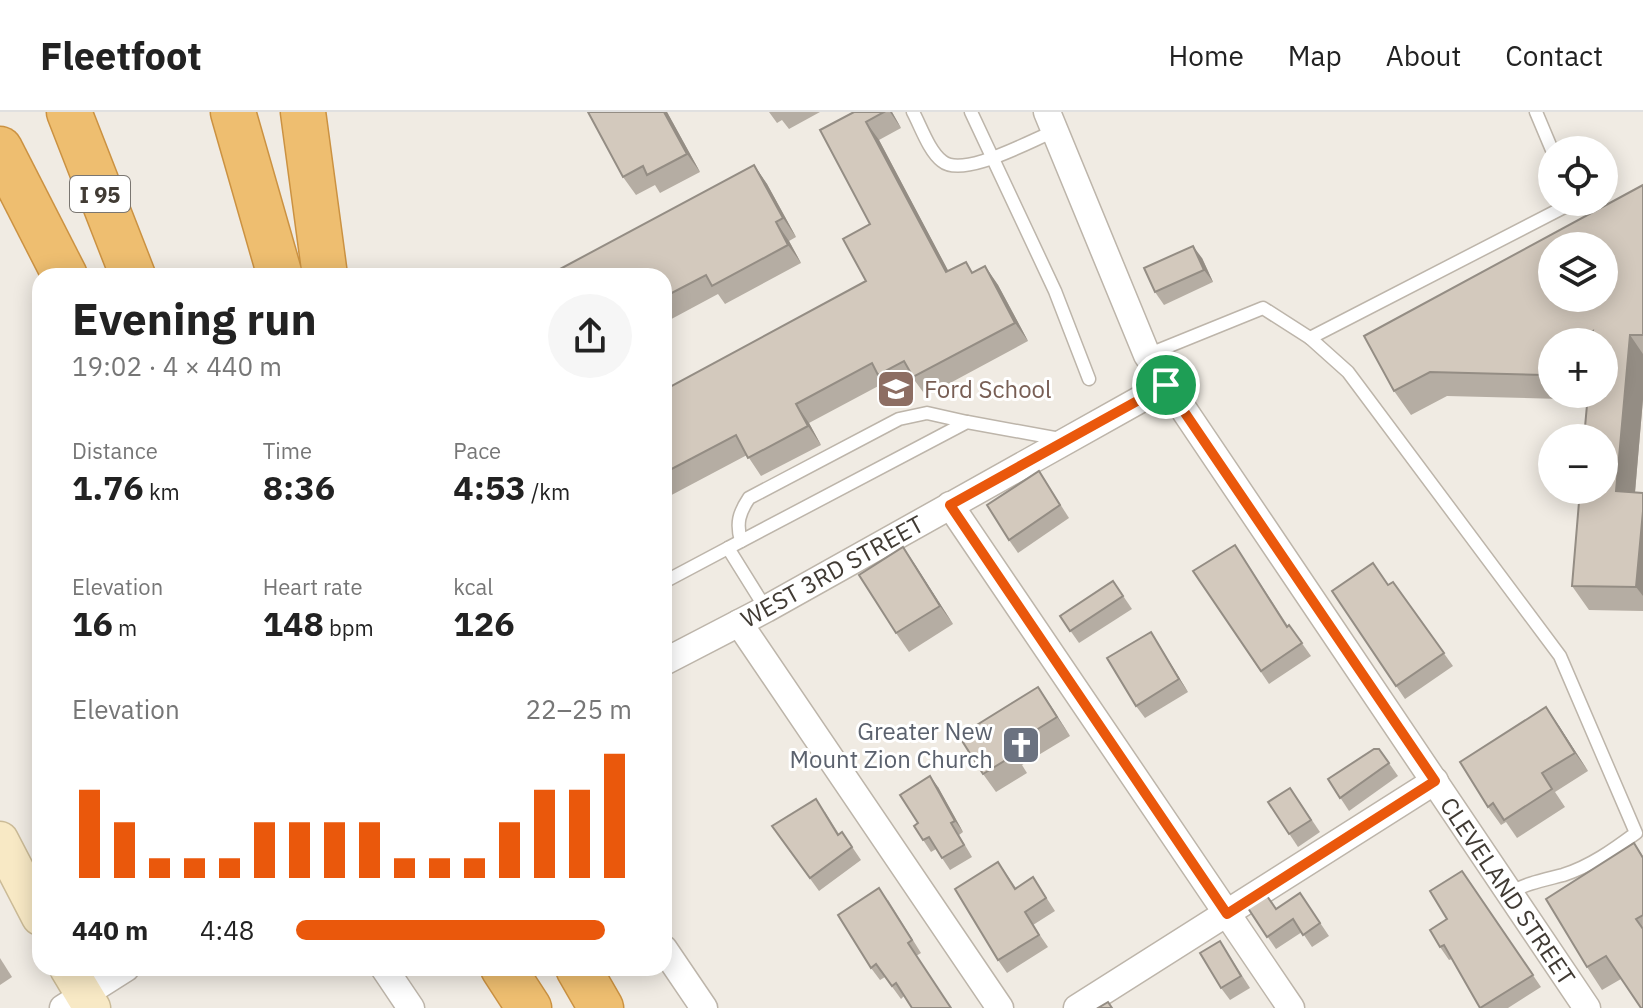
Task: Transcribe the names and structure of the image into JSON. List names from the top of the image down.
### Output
{
  "streets": {
    "highway": ["I 95"],
    "street": ["WEST 3RD STREET", "CLEVELAND STREET"]
  },
  "crossings": [
    ["WEST 3RD STREET", "CLEVELAND STREET"]
  ],
  "places": {
    "school or university": ["Ford School"],
    "church": ["Greater New Mount Zion Church"]
  },
  "page": {
    "header": "Fleetfoot",
    "nav": [
      "Home",
      "Map",
      "About",
      "Contact"
    ],
    "map_buttons": ["+", "−"],
    "heading": ["Evening run", "19:02 · 4 × 440 m"],
    "stats": [
      ["Distance", "1.76 km"],
      ["Time", "8:36"],
      ["Pace", "4:53 /km"],
      ["Elevation", "16 m"],
      ["Heart rate", "148 bpm"],
      ["kcal", "126"]
    ],
    "chart": ["Elevation", "22–25 m"],
    "list": [
      {
        "name": "440 m",
        "note": "4:48"
      }
    ]
  }
}
